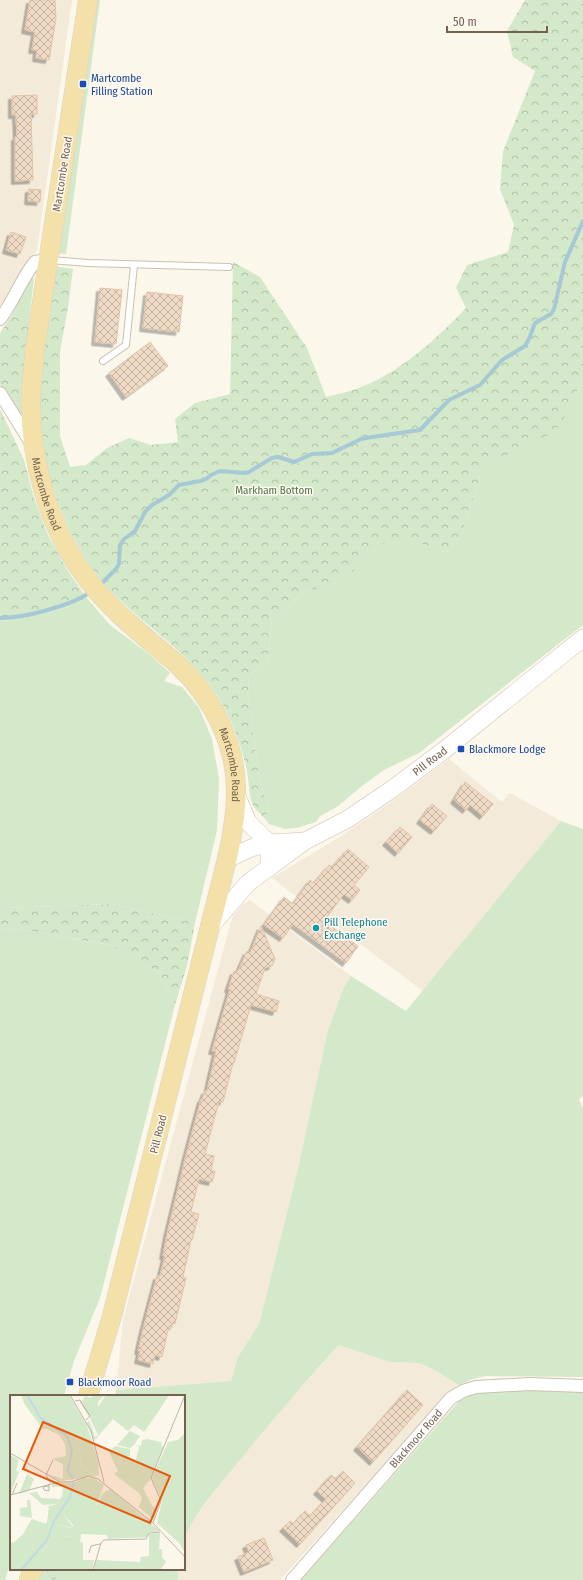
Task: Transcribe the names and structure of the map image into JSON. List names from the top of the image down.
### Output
{
  "streets": {
    "main road": ["Martcombe Road", "Pill Road"],
    "street": ["Blackmoor Road"]
  },
  "crossings": [
    ["Martcombe Road", "Pill Road"]
  ],
  "parks": ["Markham Bottom"],
  "places": {
    "transit": ["Martcombe Filling Station", "Blackmore Lodge", "Blackmoor Road"],
    "other": ["Pill Telephone Exchange"]
  },
  "scale_bar": "50 m"
}
